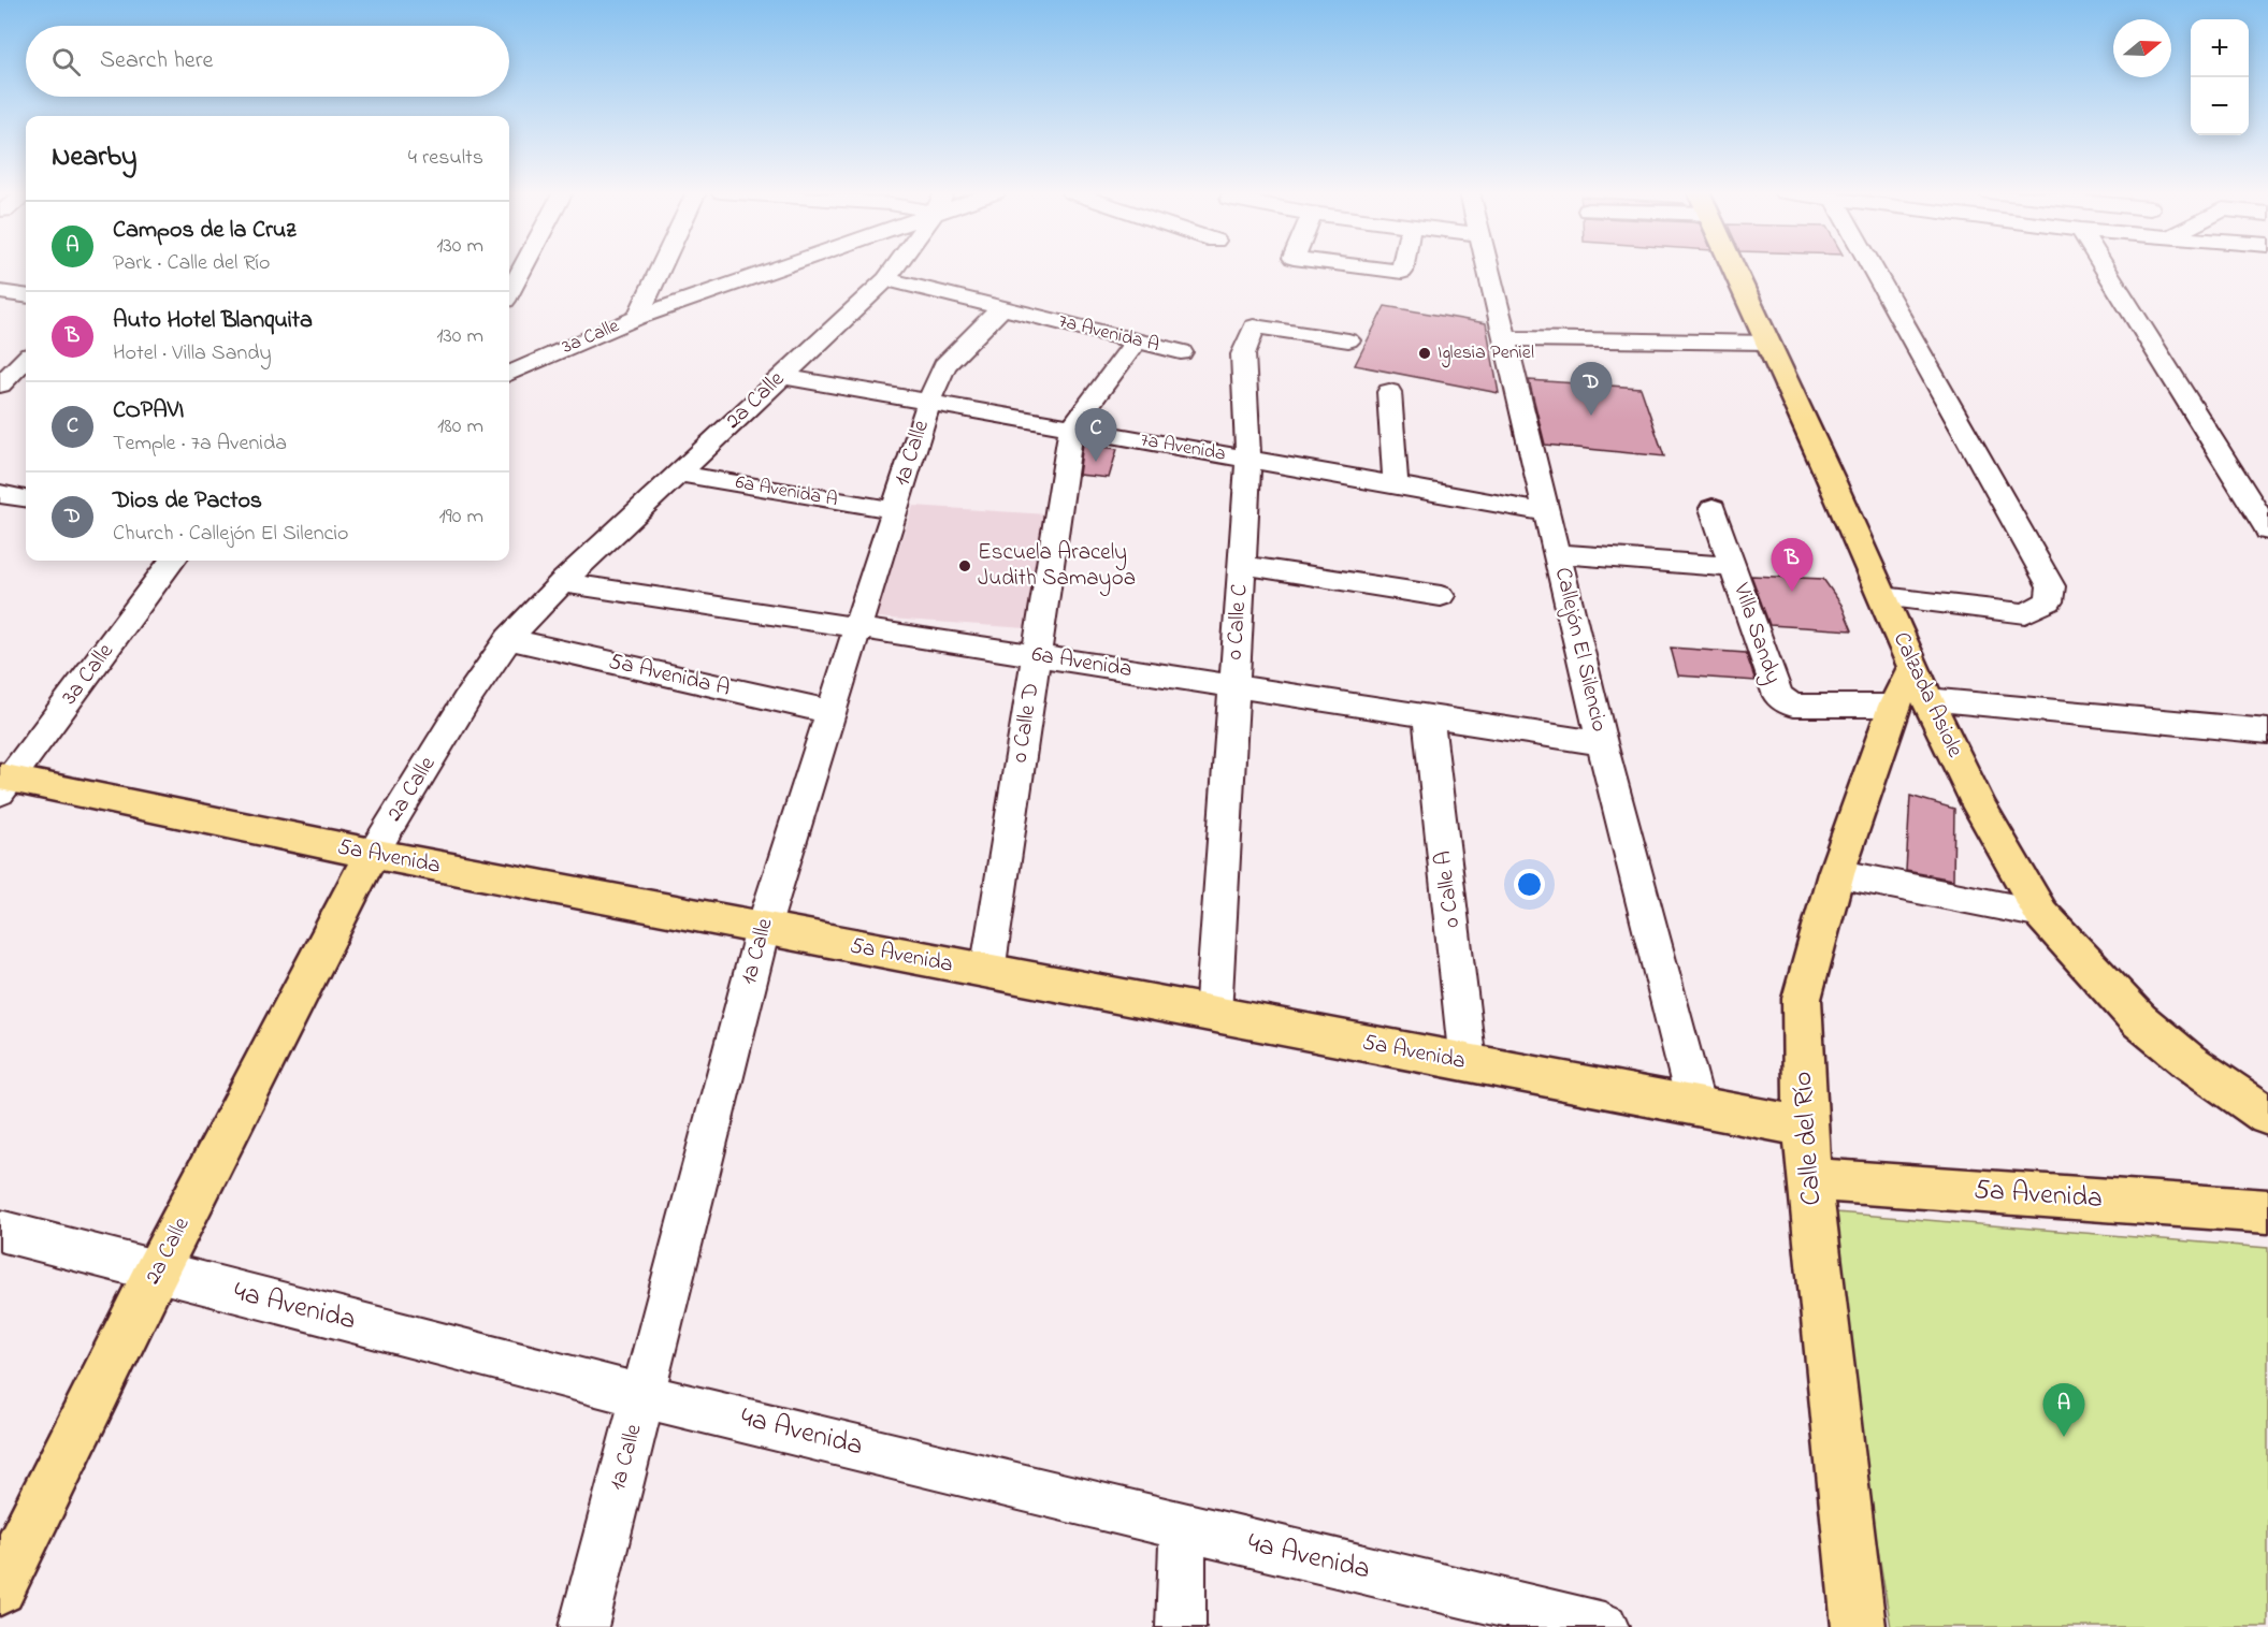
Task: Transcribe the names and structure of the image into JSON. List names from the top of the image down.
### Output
{
  "streets": {
    "main road": [
      "2a Calle",
      "Calzada Asiole",
      "5a Avenida",
      "Calle del Río"
    ],
    "street": [
      "7a Avenida A",
      "3a Calle",
      "7a Avenida",
      "1a Calle",
      "6a Avenida A",
      "0 Calle C",
      "Villa Sandy",
      "Callejón El Silencio",
      "6a Avenida",
      "5a Avenida A",
      "0 Calle D",
      "0 Calle A",
      "4a Avenida"
    ]
  },
  "crossings": [
    ["7a Avenida A", "2a Calle"],
    ["7a Avenida A", "1a Calle"],
    ["7a Avenida A", "0 Calle D"],
    ["3a Calle", "5a Avenida"],
    ["2a Calle", "7a Avenida"],
    ["2a Calle", "6a Avenida A"],
    ["2a Calle", "6a Avenida"],
    ["2a Calle", "5a Avenida A"],
    ["2a Calle", "5a Avenida"],
    ["2a Calle", "4a Avenida"],
    ["7a Avenida", "1a Calle"],
    ["7a Avenida", "0 Calle C"],
    ["7a Avenida", "Callejón El Silencio"],
    ["7a Avenida", "0 Calle D"],
    ["1a Calle", "6a Avenida A"],
    ["1a Calle", "6a Avenida"],
    ["1a Calle", "5a Avenida A"],
    ["1a Calle", "5a Avenida"],
    ["1a Calle", "4a Avenida"],
    ["0 Calle C", "6a Avenida"],
    ["0 Calle C", "5a Avenida"],
    ["Villa Sandy", "Callejón El Silencio"],
    ["Villa Sandy", "Calzada Asiole"],
    ["Villa Sandy", "Calle del Río"],
    ["Callejón El Silencio", "6a Avenida"],
    ["Callejón El Silencio", "5a Avenida"],
    ["6a Avenida", "0 Calle D"],
    ["6a Avenida", "0 Calle A"],
    ["Calzada Asiole", "Calle del Río"],
    ["0 Calle D", "5a Avenida"],
    ["5a Avenida", "0 Calle A"],
    ["5a Avenida", "Calle del Río"]
  ],
  "places": ["Iglesia Peniel", "Escuela Aracely Judith Samayoa"],
  "north": "right",
  "page": {
    "map_buttons": ["+", "−"],
    "search": "Search here",
    "heading": ["Nearby", "4 results"],
    "list": [
      {
        "mark": "A",
        "name": "Campos de la Cruz",
        "note": "Park · Calle del Río",
        "value": "130 m"
      },
      {
        "mark": "B",
        "name": "Auto Hotel Blanquita",
        "note": "Hotel · Villa Sandy",
        "value": "130 m"
      },
      {
        "mark": "C",
        "name": "COPAVI",
        "note": "Temple · 7a Avenida",
        "value": "180 m"
      },
      {
        "mark": "D",
        "name": "Dios de Pactos",
        "note": "Church · Callejón El Silencio",
        "value": "190 m"
      }
    ],
    "pins": [
      "D",
      "C",
      "B",
      "A"
    ]
  }
}
